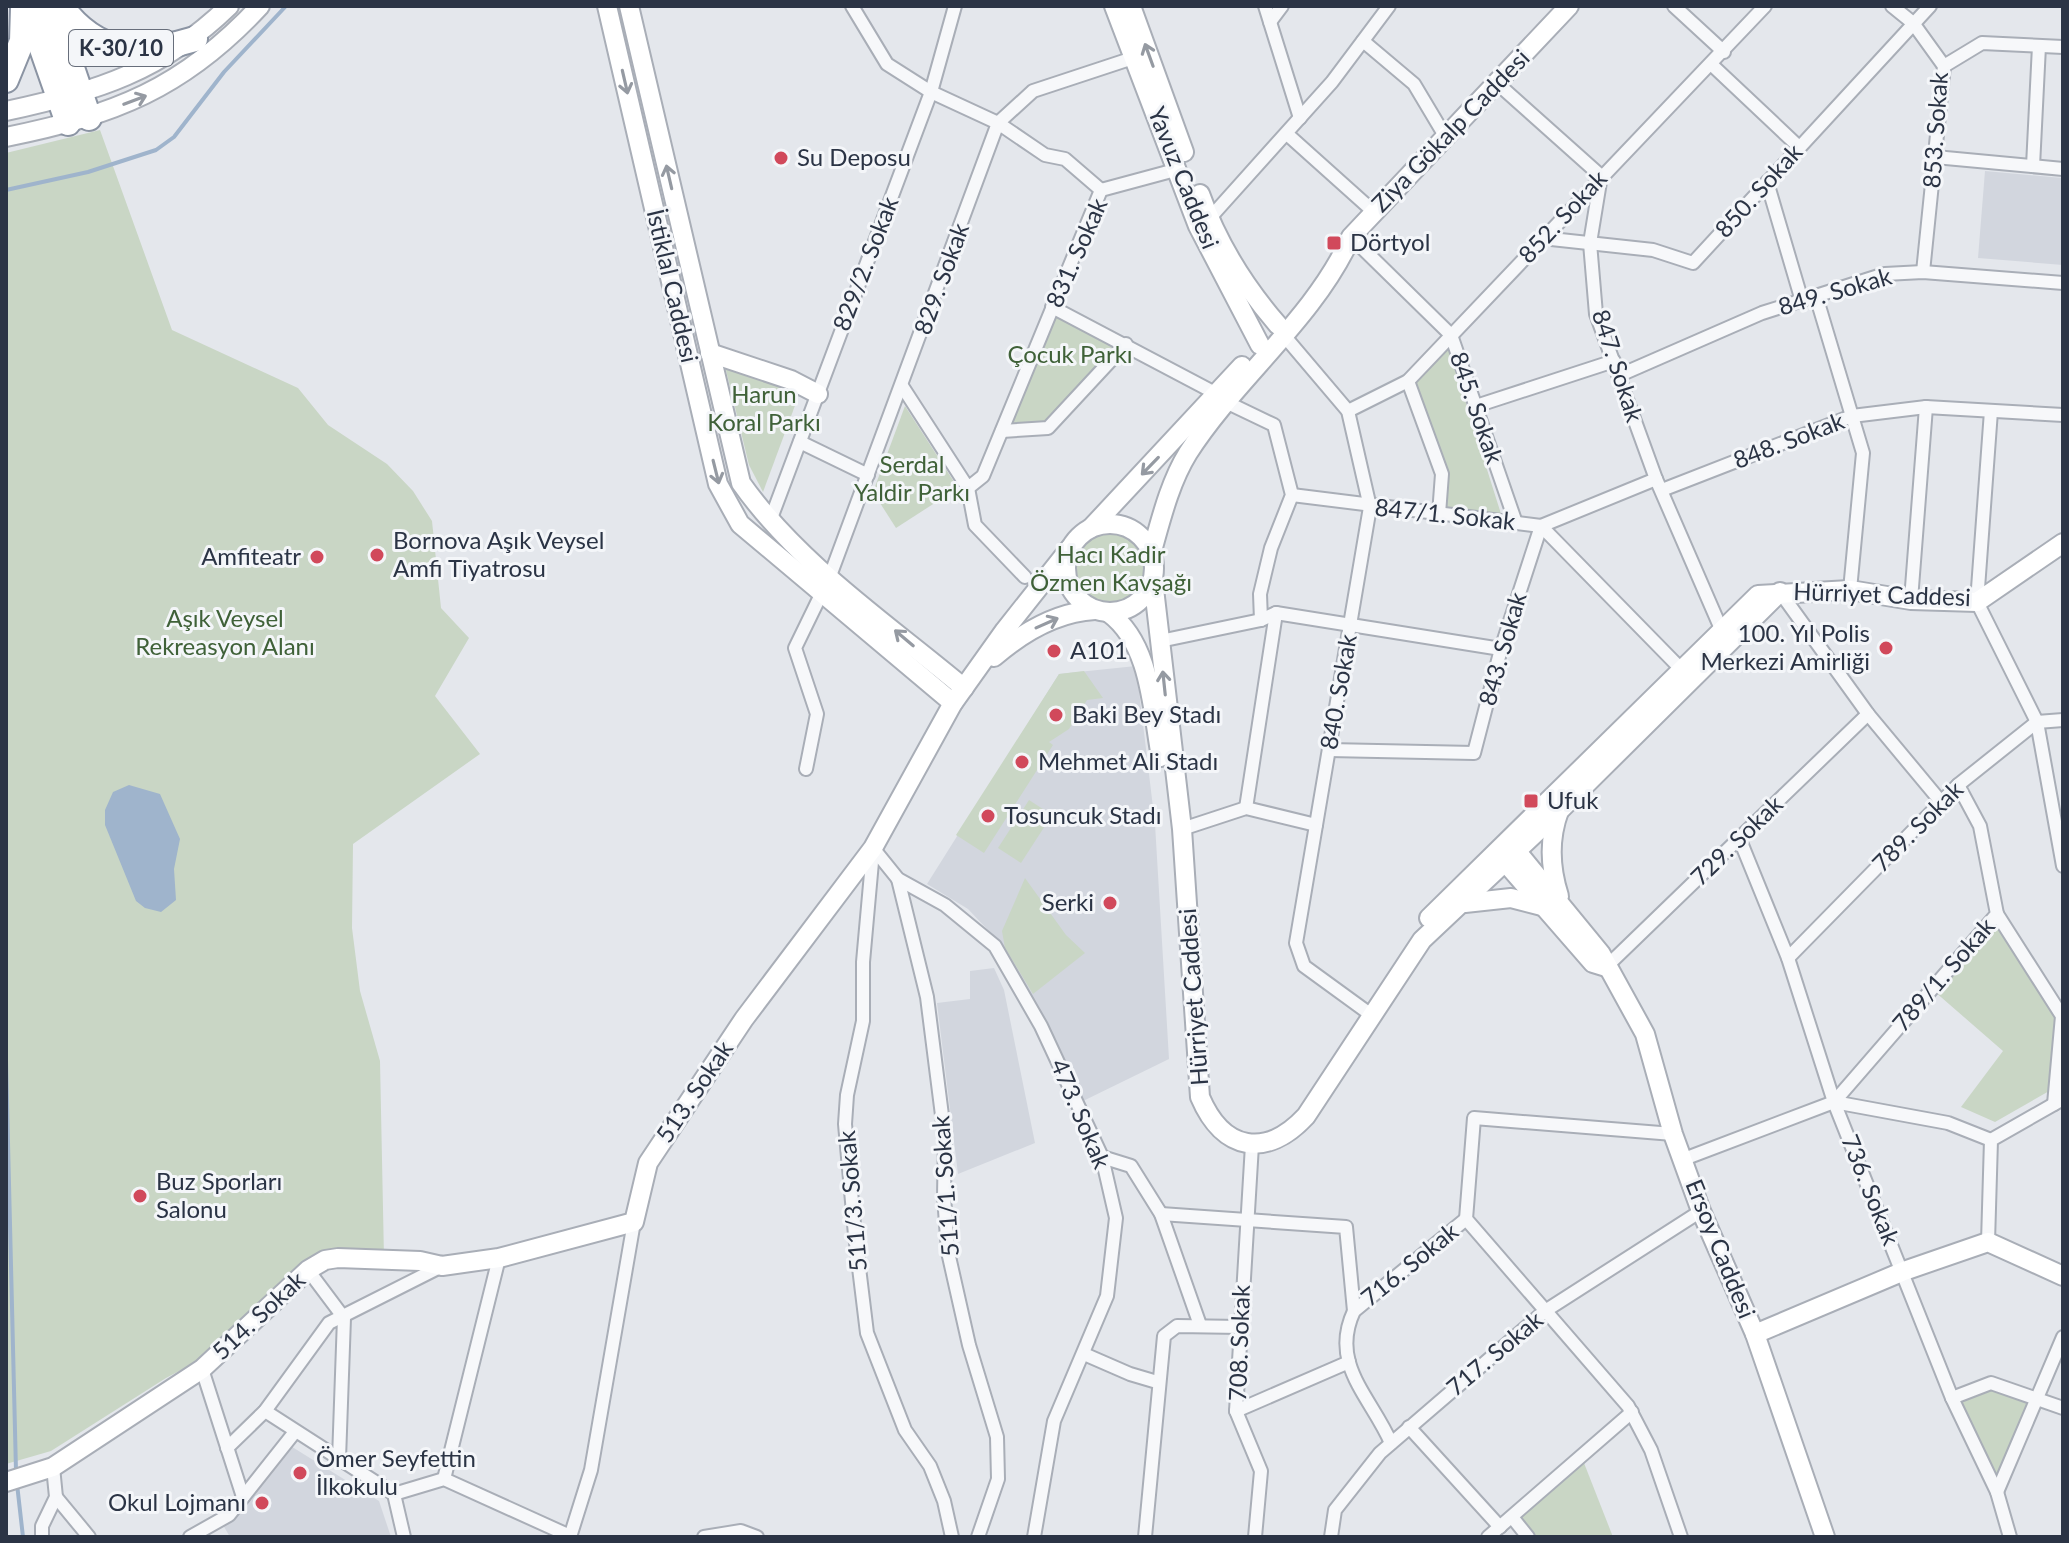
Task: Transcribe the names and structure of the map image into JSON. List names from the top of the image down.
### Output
{
  "streets": {
    "highway": ["K-30/10"],
    "main road": [
      "Ziya Gökalp Caddesi",
      "Yavuz Caddesi",
      "İstiklal Caddesi",
      "Hürriyet Caddesi",
      "513. Sokak",
      "Ersoy Caddesi",
      "514. Sokak"
    ],
    "street": [
      "853. Sokak",
      "850. Sokak",
      "852. Sokak",
      "831. Sokak",
      "829/2. Sokak",
      "829. Sokak",
      "849. Sokak",
      "847. Sokak",
      "845. Sokak",
      "848. Sokak",
      "847/1. Sokak",
      "843. Sokak",
      "840. Sokak",
      "789. Sokak",
      "729. Sokak",
      "789/1. Sokak",
      "473. Sokak",
      "511/1. Sokak",
      "736. Sokak",
      "511/3. Sokak",
      "716. Sokak",
      "708. Sokak",
      "717. Sokak"
    ]
  },
  "crossings": [
    ["853. Sokak", "850. Sokak"],
    ["853. Sokak", "849. Sokak"],
    ["Ziya Gökalp Caddesi", "Yavuz Caddesi"],
    ["Ziya Gökalp Caddesi", "845. Sokak"],
    ["Ziya Gökalp Caddesi", "840. Sokak"],
    ["Yavuz Caddesi", "831. Sokak"],
    ["Yavuz Caddesi", "829. Sokak"],
    ["Yavuz Caddesi", "840. Sokak"],
    ["850. Sokak", "852. Sokak"],
    ["850. Sokak", "847. Sokak"],
    ["852. Sokak", "847. Sokak"],
    ["852. Sokak", "845. Sokak"],
    ["852. Sokak", "840. Sokak"],
    ["829/2. Sokak", "İstiklal Caddesi"],
    ["829. Sokak", "İstiklal Caddesi"],
    ["İstiklal Caddesi", "513. Sokak"],
    ["849. Sokak", "847. Sokak"],
    ["847. Sokak", "848. Sokak"],
    ["847. Sokak", "Hürriyet Caddesi"],
    ["845. Sokak", "847/1. Sokak"],
    ["847/1. Sokak", "Hürriyet Caddesi"],
    ["847/1. Sokak", "843. Sokak"],
    ["847/1. Sokak", "840. Sokak"],
    ["Hürriyet Caddesi", "840. Sokak"],
    ["Hürriyet Caddesi", "Ersoy Caddesi"],
    ["Hürriyet Caddesi", "708. Sokak"],
    ["843. Sokak", "840. Sokak"],
    ["789. Sokak", "789/1. Sokak"],
    ["789. Sokak", "736. Sokak"],
    ["729. Sokak", "736. Sokak"],
    ["729. Sokak", "Ersoy Caddesi"],
    ["789/1. Sokak", "736. Sokak"],
    ["513. Sokak", "473. Sokak"],
    ["513. Sokak", "511/3. Sokak"],
    ["513. Sokak", "514. Sokak"],
    ["473. Sokak", "511/1. Sokak"],
    ["473. Sokak", "511/3. Sokak"],
    ["Ersoy Caddesi", "717. Sokak"],
    ["716. Sokak", "717. Sokak"]
  ],
  "parks": [
    "Çocuk Parkı",
    "Harun Koral Parkı",
    "Serdal Yaldir Parkı",
    "Hacı Kadir Özmen Kavşağı",
    "Aşık Veysel Rekreasyon Alanı"
  ],
  "places": {
    "other": [
      "Su Deposu",
      "Bornova Aşık Veysel Amfi Tiyatrosu",
      "Amfiteatr",
      "100. Yıl Polis Merkezi Amirliği",
      "A101",
      "Baki Bey Stadı",
      "Mehmet Ali Stadı",
      "Tosuncuk Stadı",
      "Serki",
      "Buz Sporları Salonu",
      "Ömer Seyfettin İlkokulu",
      "Okul Lojmanı"
    ],
    "transit": ["Dörtyol", "Ufuk"]
  }
}
